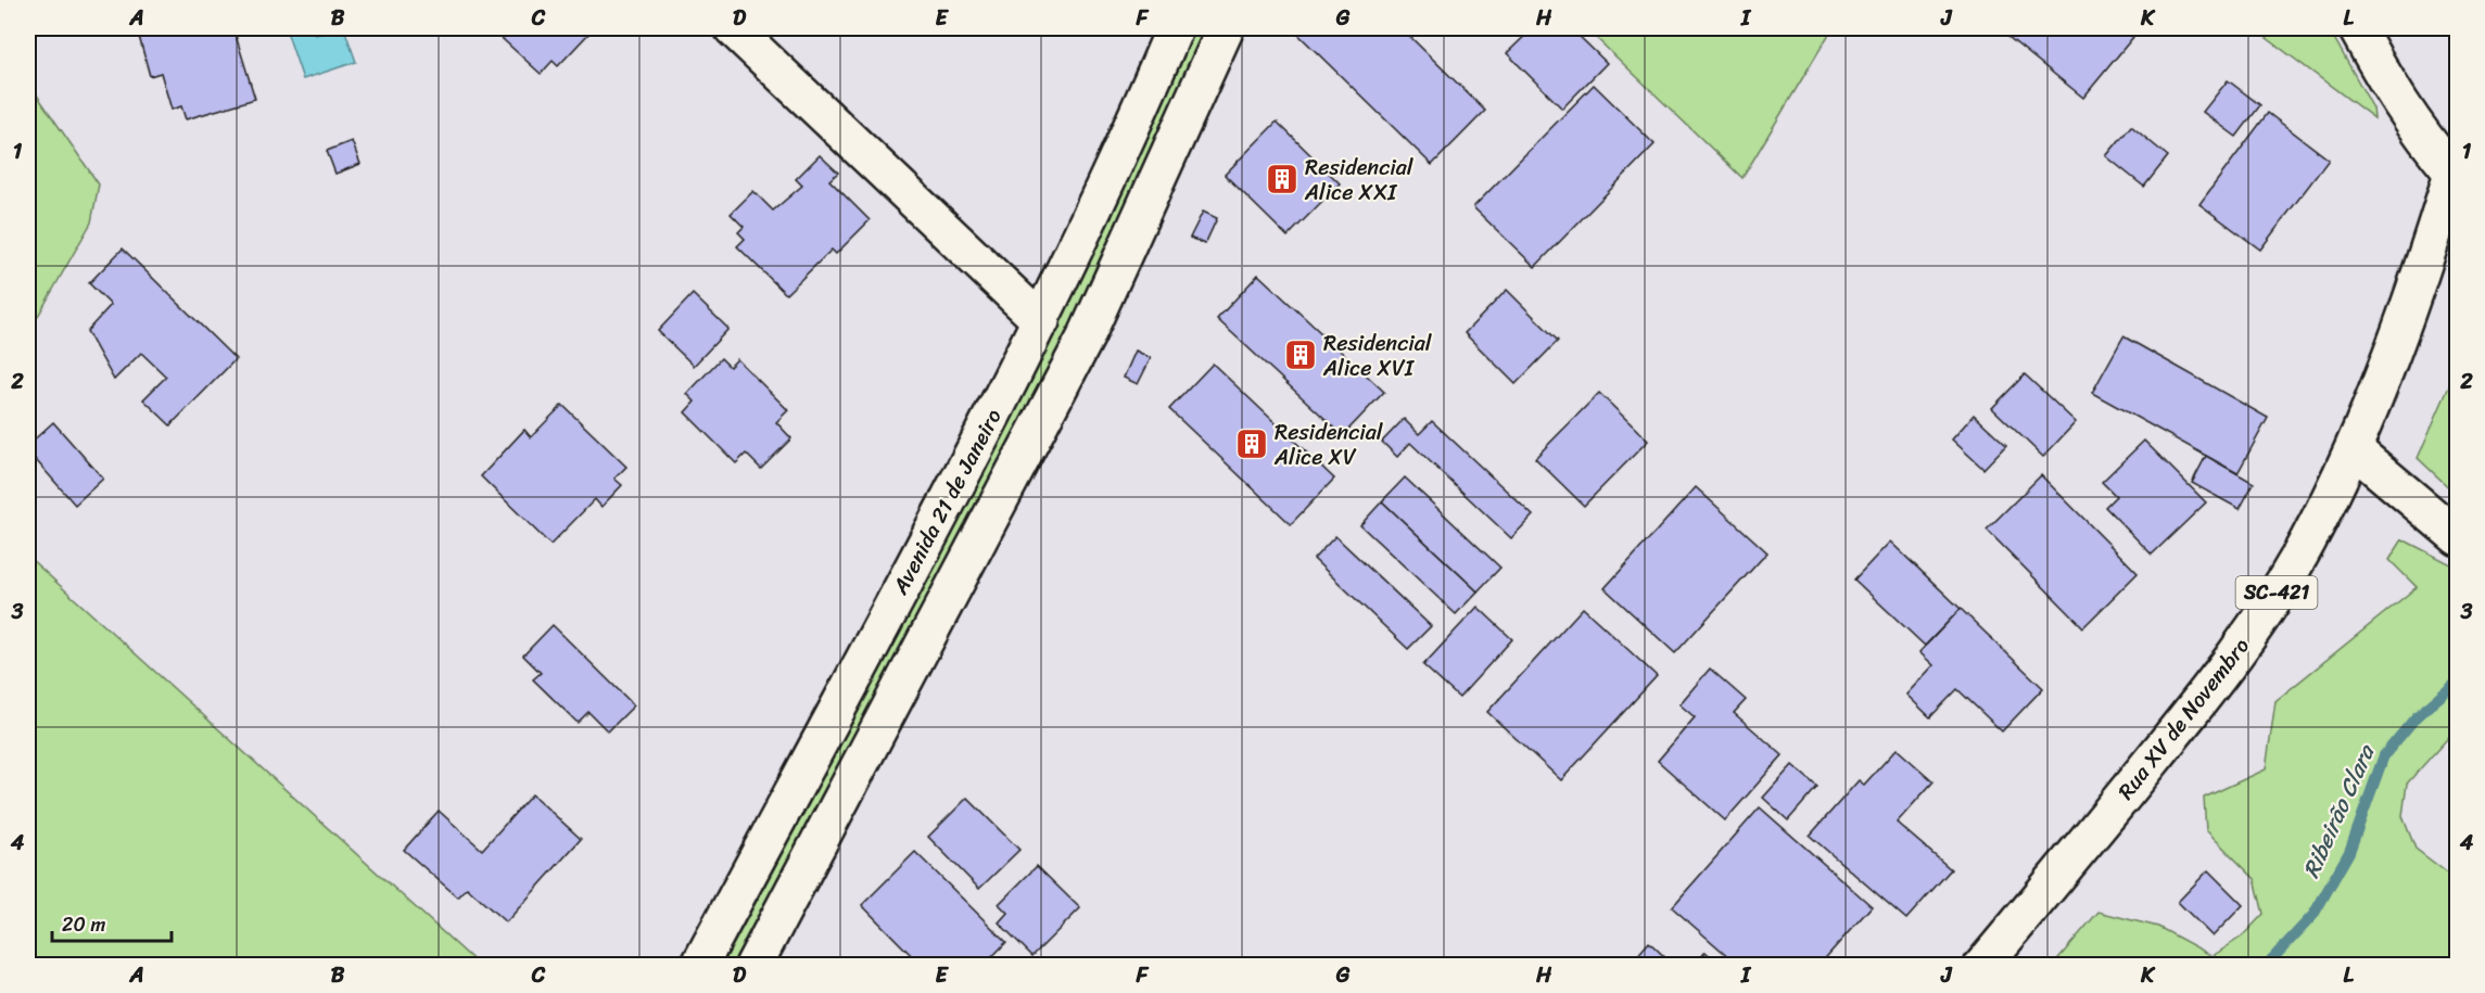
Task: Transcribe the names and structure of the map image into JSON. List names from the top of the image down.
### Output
{
  "streets": {
    "main road": ["Avenida 21 de Janeiro", "SC-421", "Rua XV de Novembro"]
  },
  "water": ["Ribeirão Clara"],
  "places": {
    "building": ["Residencial Alice XXI", "Residencial Alice XVI", "Residencial Alice XV"]
  },
  "scale_bar": "20 m",
  "grid": {
    "columns": [
      "A",
      "B",
      "C",
      "D",
      "E",
      "F",
      "G",
      "H",
      "I",
      "J",
      "K",
      "L"
    ],
    "rows": [
      "1",
      "2",
      "3",
      "4"
    ]
  }
}
